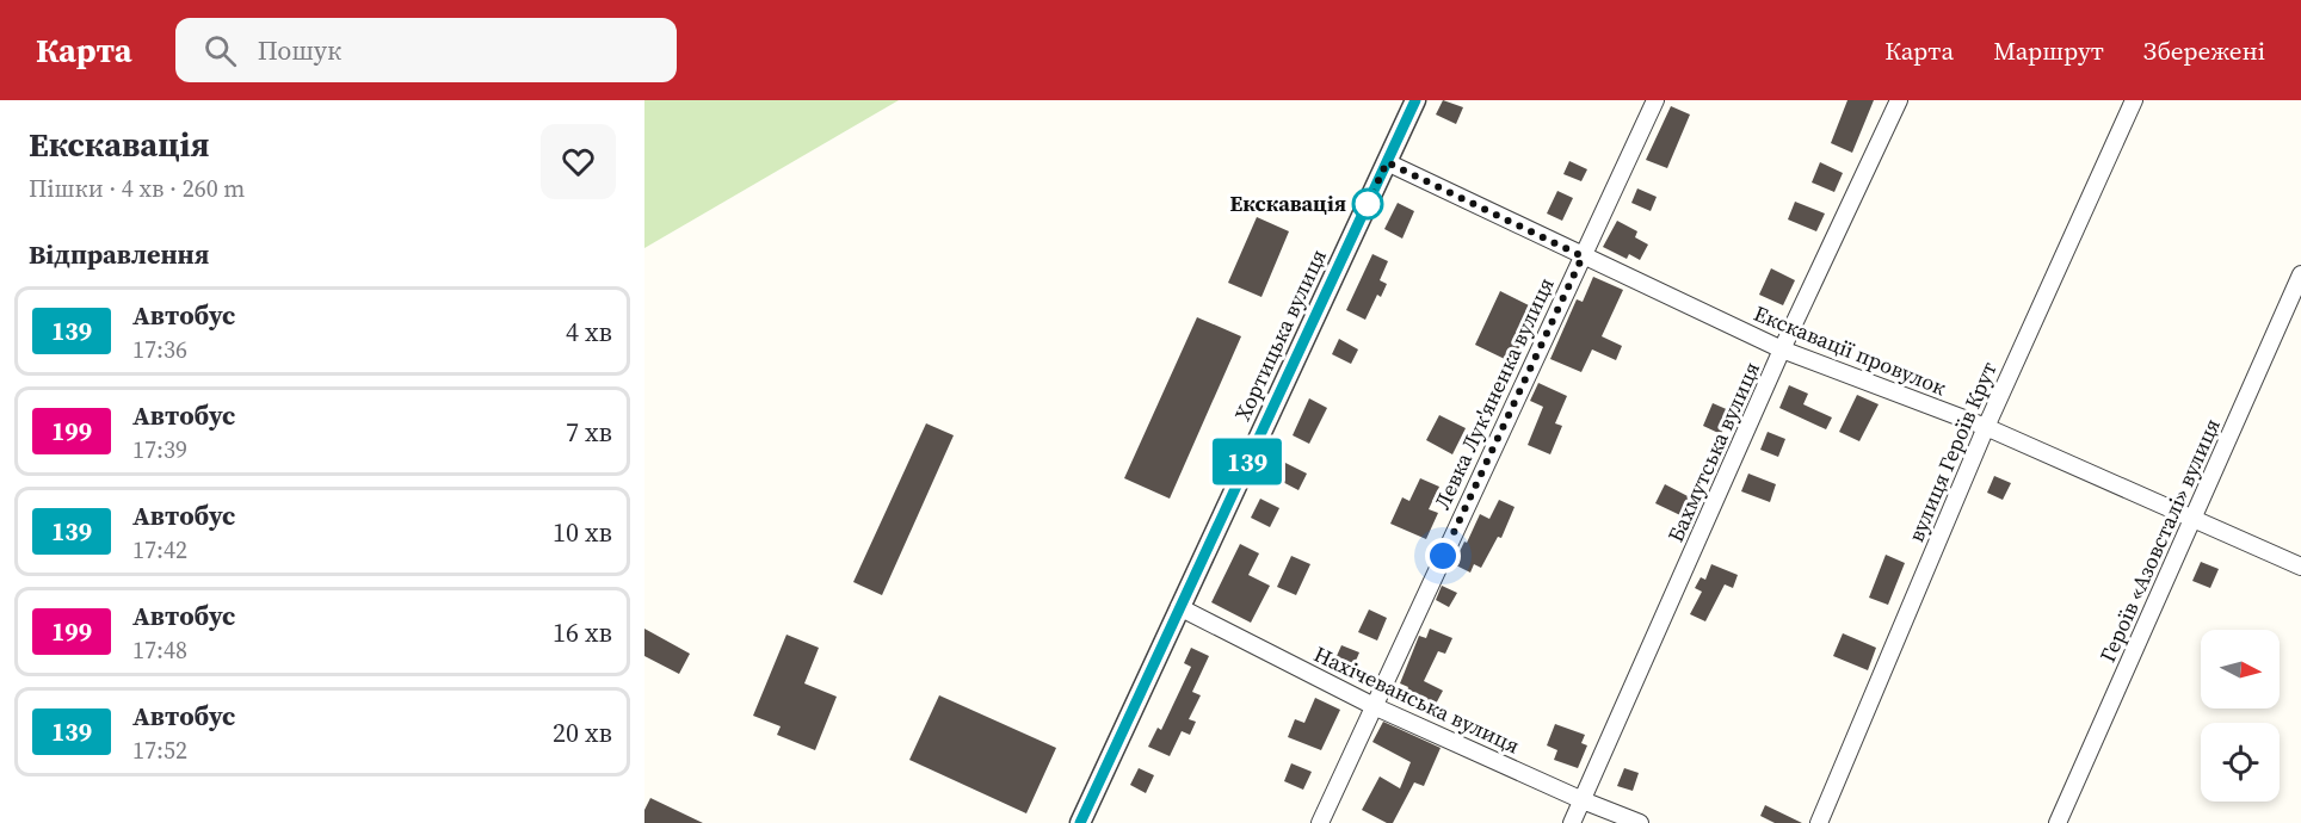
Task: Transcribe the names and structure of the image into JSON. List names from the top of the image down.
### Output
{
  "streets": {
    "street": [
      "Хортицька вулиця",
      "Екскавації провулок",
      "Левка Лук'яненка вулиця",
      "Бахмутська вулиця",
      "вулиця Героїв Крут",
      "Героїв «Азовсталі» вулиця",
      "Нахічеванська вулиця"
    ]
  },
  "crossings": [
    ["Хортицька вулиця", "Екскавації провулок"],
    ["Хортицька вулиця", "Нахічеванська вулиця"],
    ["Екскавації провулок", "Левка Лук'яненка вулиця"],
    ["Екскавації провулок", "Бахмутська вулиця"],
    ["Екскавації провулок", "вулиця Героїв Крут"],
    ["Екскавації провулок", "Героїв «Азовсталі» вулиця"],
    ["Левка Лук'яненка вулиця", "Нахічеванська вулиця"],
    ["Бахмутська вулиця", "Нахічеванська вулиця"]
  ],
  "places": ["Екскавація"],
  "lines": ["bus line 139"],
  "north": "right",
  "page": {
    "header": "Карта",
    "search": "Пошук",
    "nav": ["Карта", "Маршрут", "Збережені"],
    "heading": [
      ["Екскавація", "Пішки · 4 хв · 260 m"],
      "Відправлення"
    ],
    "on_map": "139",
    "list": [
      {
        "mark": "139",
        "name": "Автобус",
        "note": "17:36",
        "value": "4 хв"
      },
      {
        "mark": "199",
        "name": "Автобус",
        "note": "17:39",
        "value": "7 хв"
      },
      {
        "mark": "139",
        "name": "Автобус",
        "note": "17:42",
        "value": "10 хв"
      },
      {
        "mark": "199",
        "name": "Автобус",
        "note": "17:48",
        "value": "16 хв"
      },
      {
        "mark": "139",
        "name": "Автобус",
        "note": "17:52",
        "value": "20 хв"
      }
    ]
  }
}
